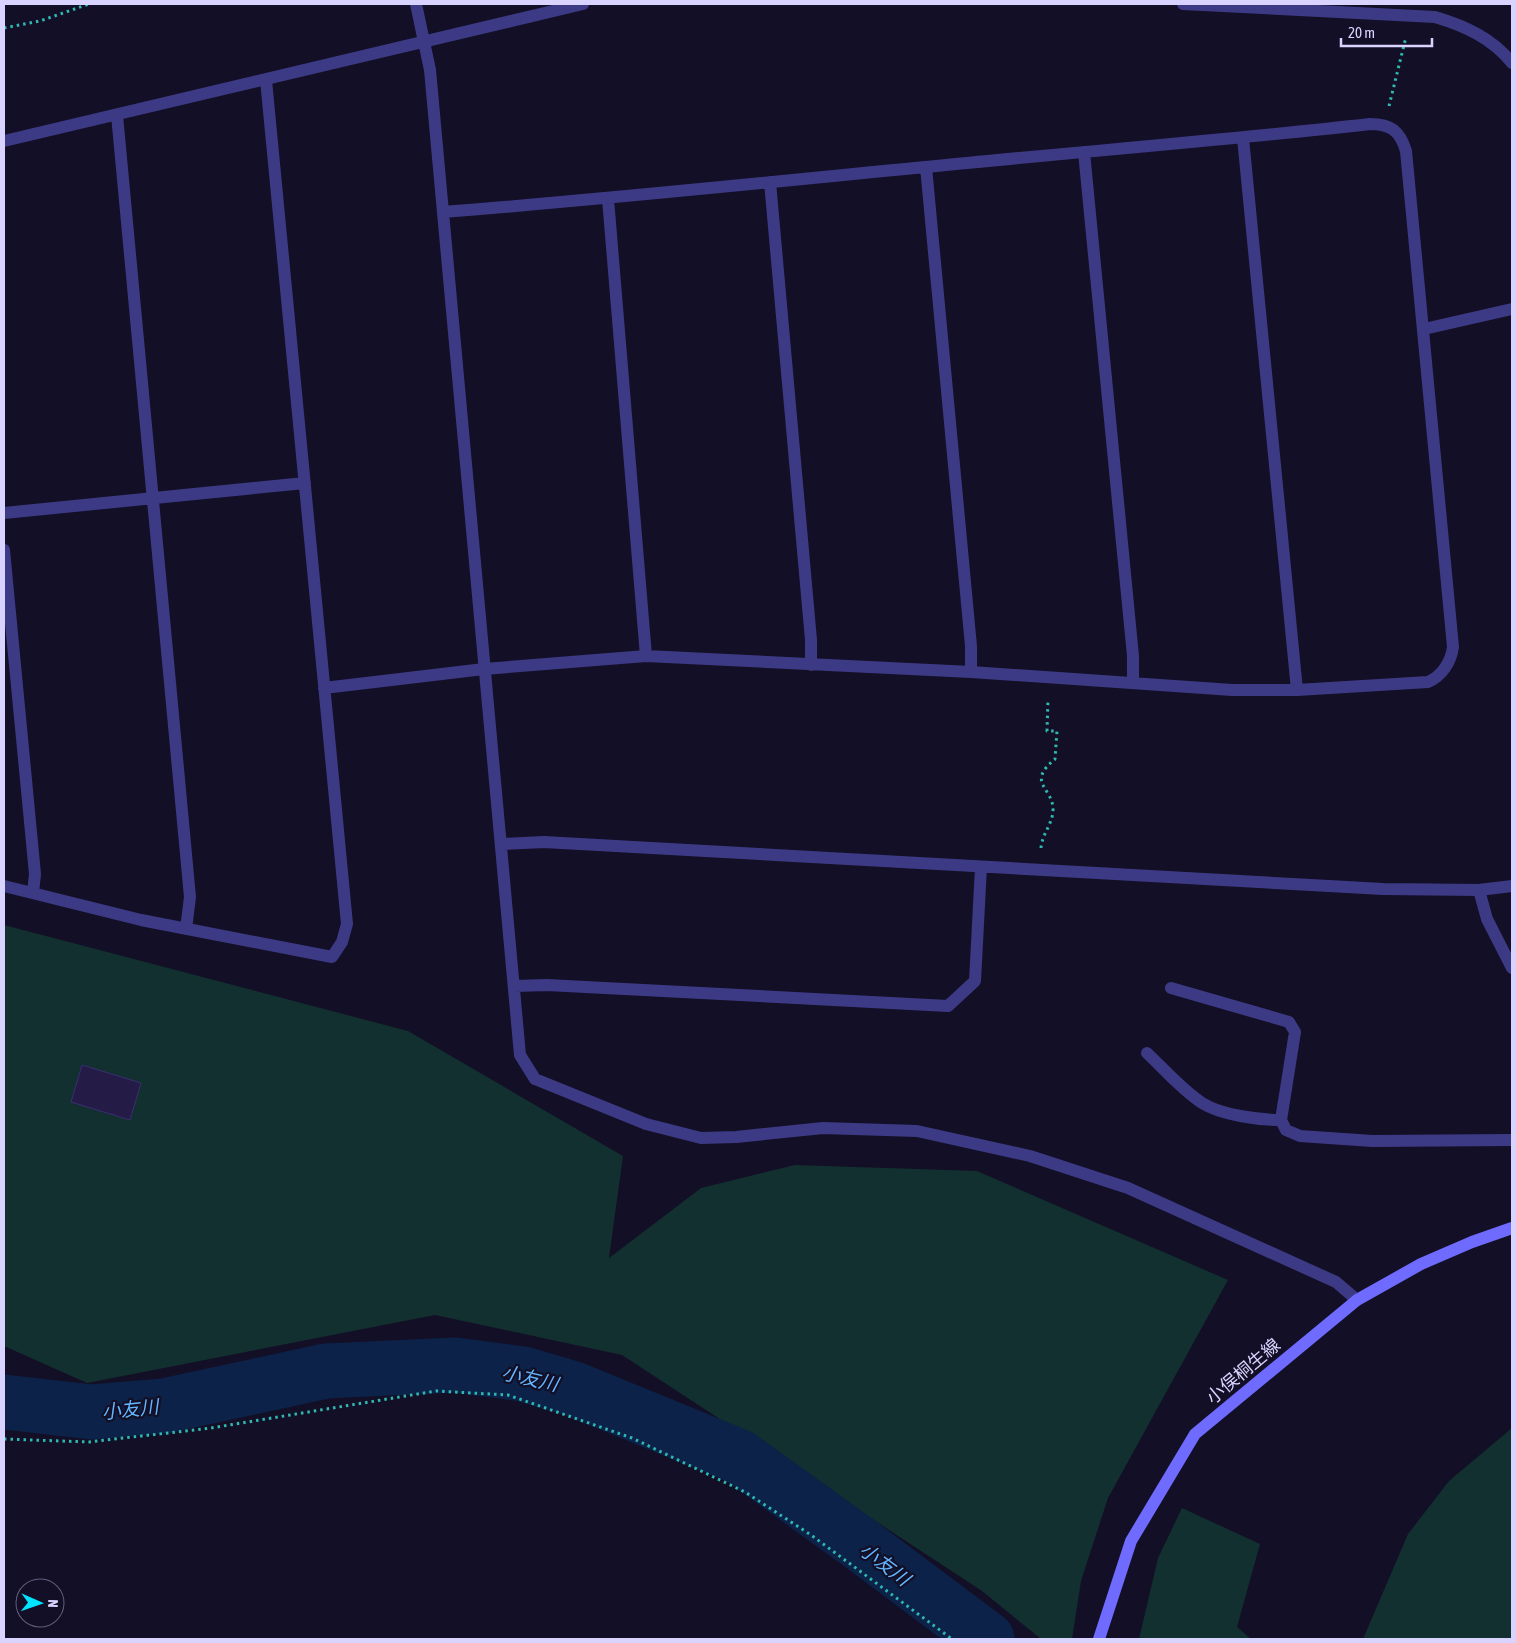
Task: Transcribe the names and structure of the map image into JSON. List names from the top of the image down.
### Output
{
  "streets": {
    "main road": ["小俣桐生線"]
  },
  "water": ["小友川"],
  "scale_bar": "20 m",
  "north": "right"
}
